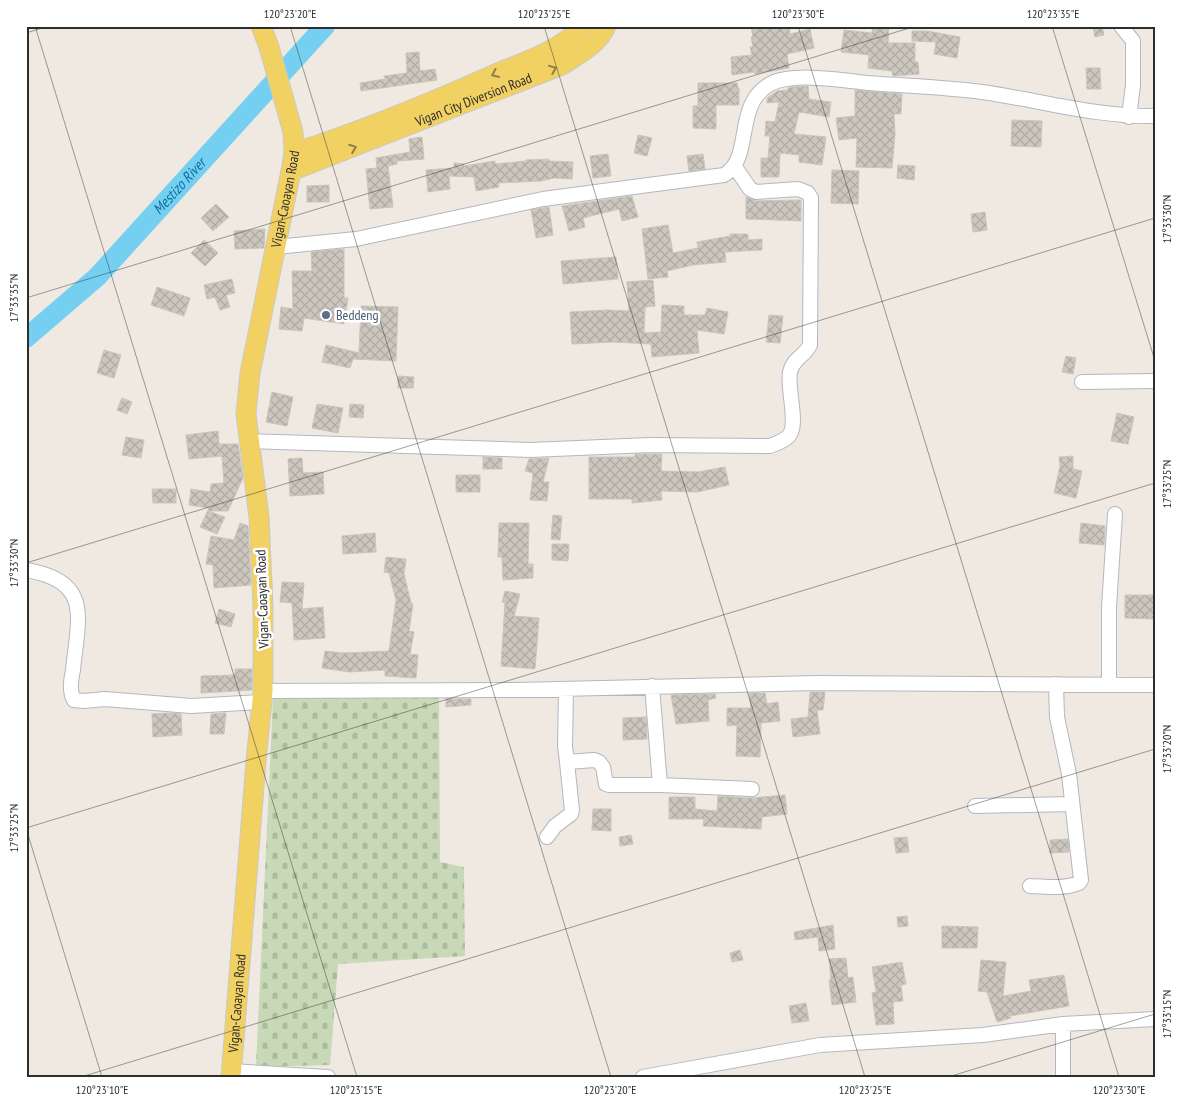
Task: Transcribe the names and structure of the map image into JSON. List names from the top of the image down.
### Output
{
  "streets": {
    "main road": ["Vigan City Diversion Road", "Vigan-Caoayan Road"]
  },
  "crossings": [
    ["Vigan City Diversion Road", "Vigan-Caoayan Road"]
  ],
  "water": ["Mestizo River"],
  "places": ["Beddeng"],
  "coordinates": [
    "120°23'20\"E",
    "120°23'25\"E",
    "120°23'30\"E",
    "120°23'35\"E",
    "17°33'30\"N",
    "17°33'35\"N",
    "17°33'25\"N",
    "17°33'20\"N",
    "17°33'15\"N",
    "120°23'10\"E",
    "120°23'15\"E"
  ]
}
